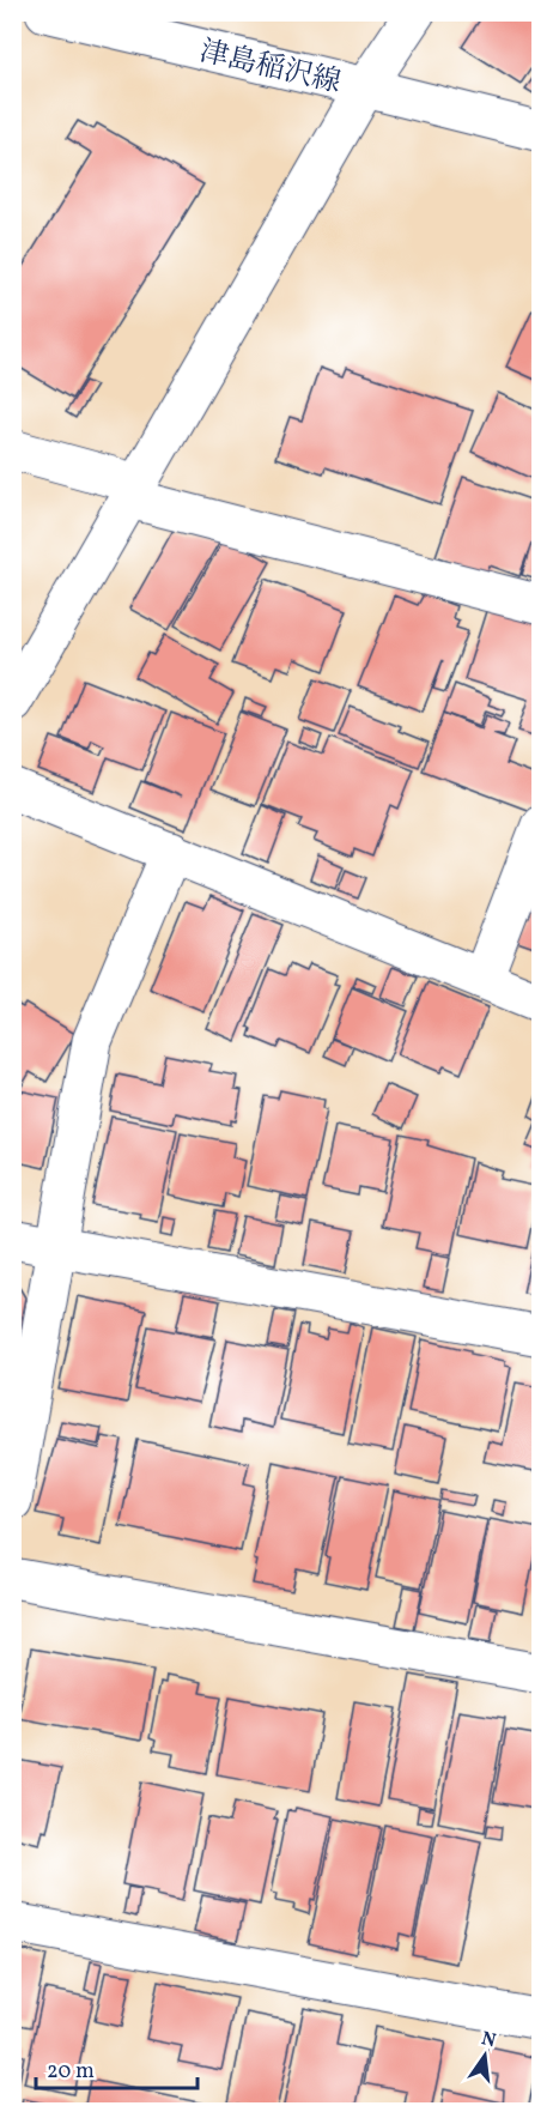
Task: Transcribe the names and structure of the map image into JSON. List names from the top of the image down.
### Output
{
  "streets": {
    "street": ["津島稲沢線"]
  },
  "scale_bar": "20 m",
  "north": "top"
}
